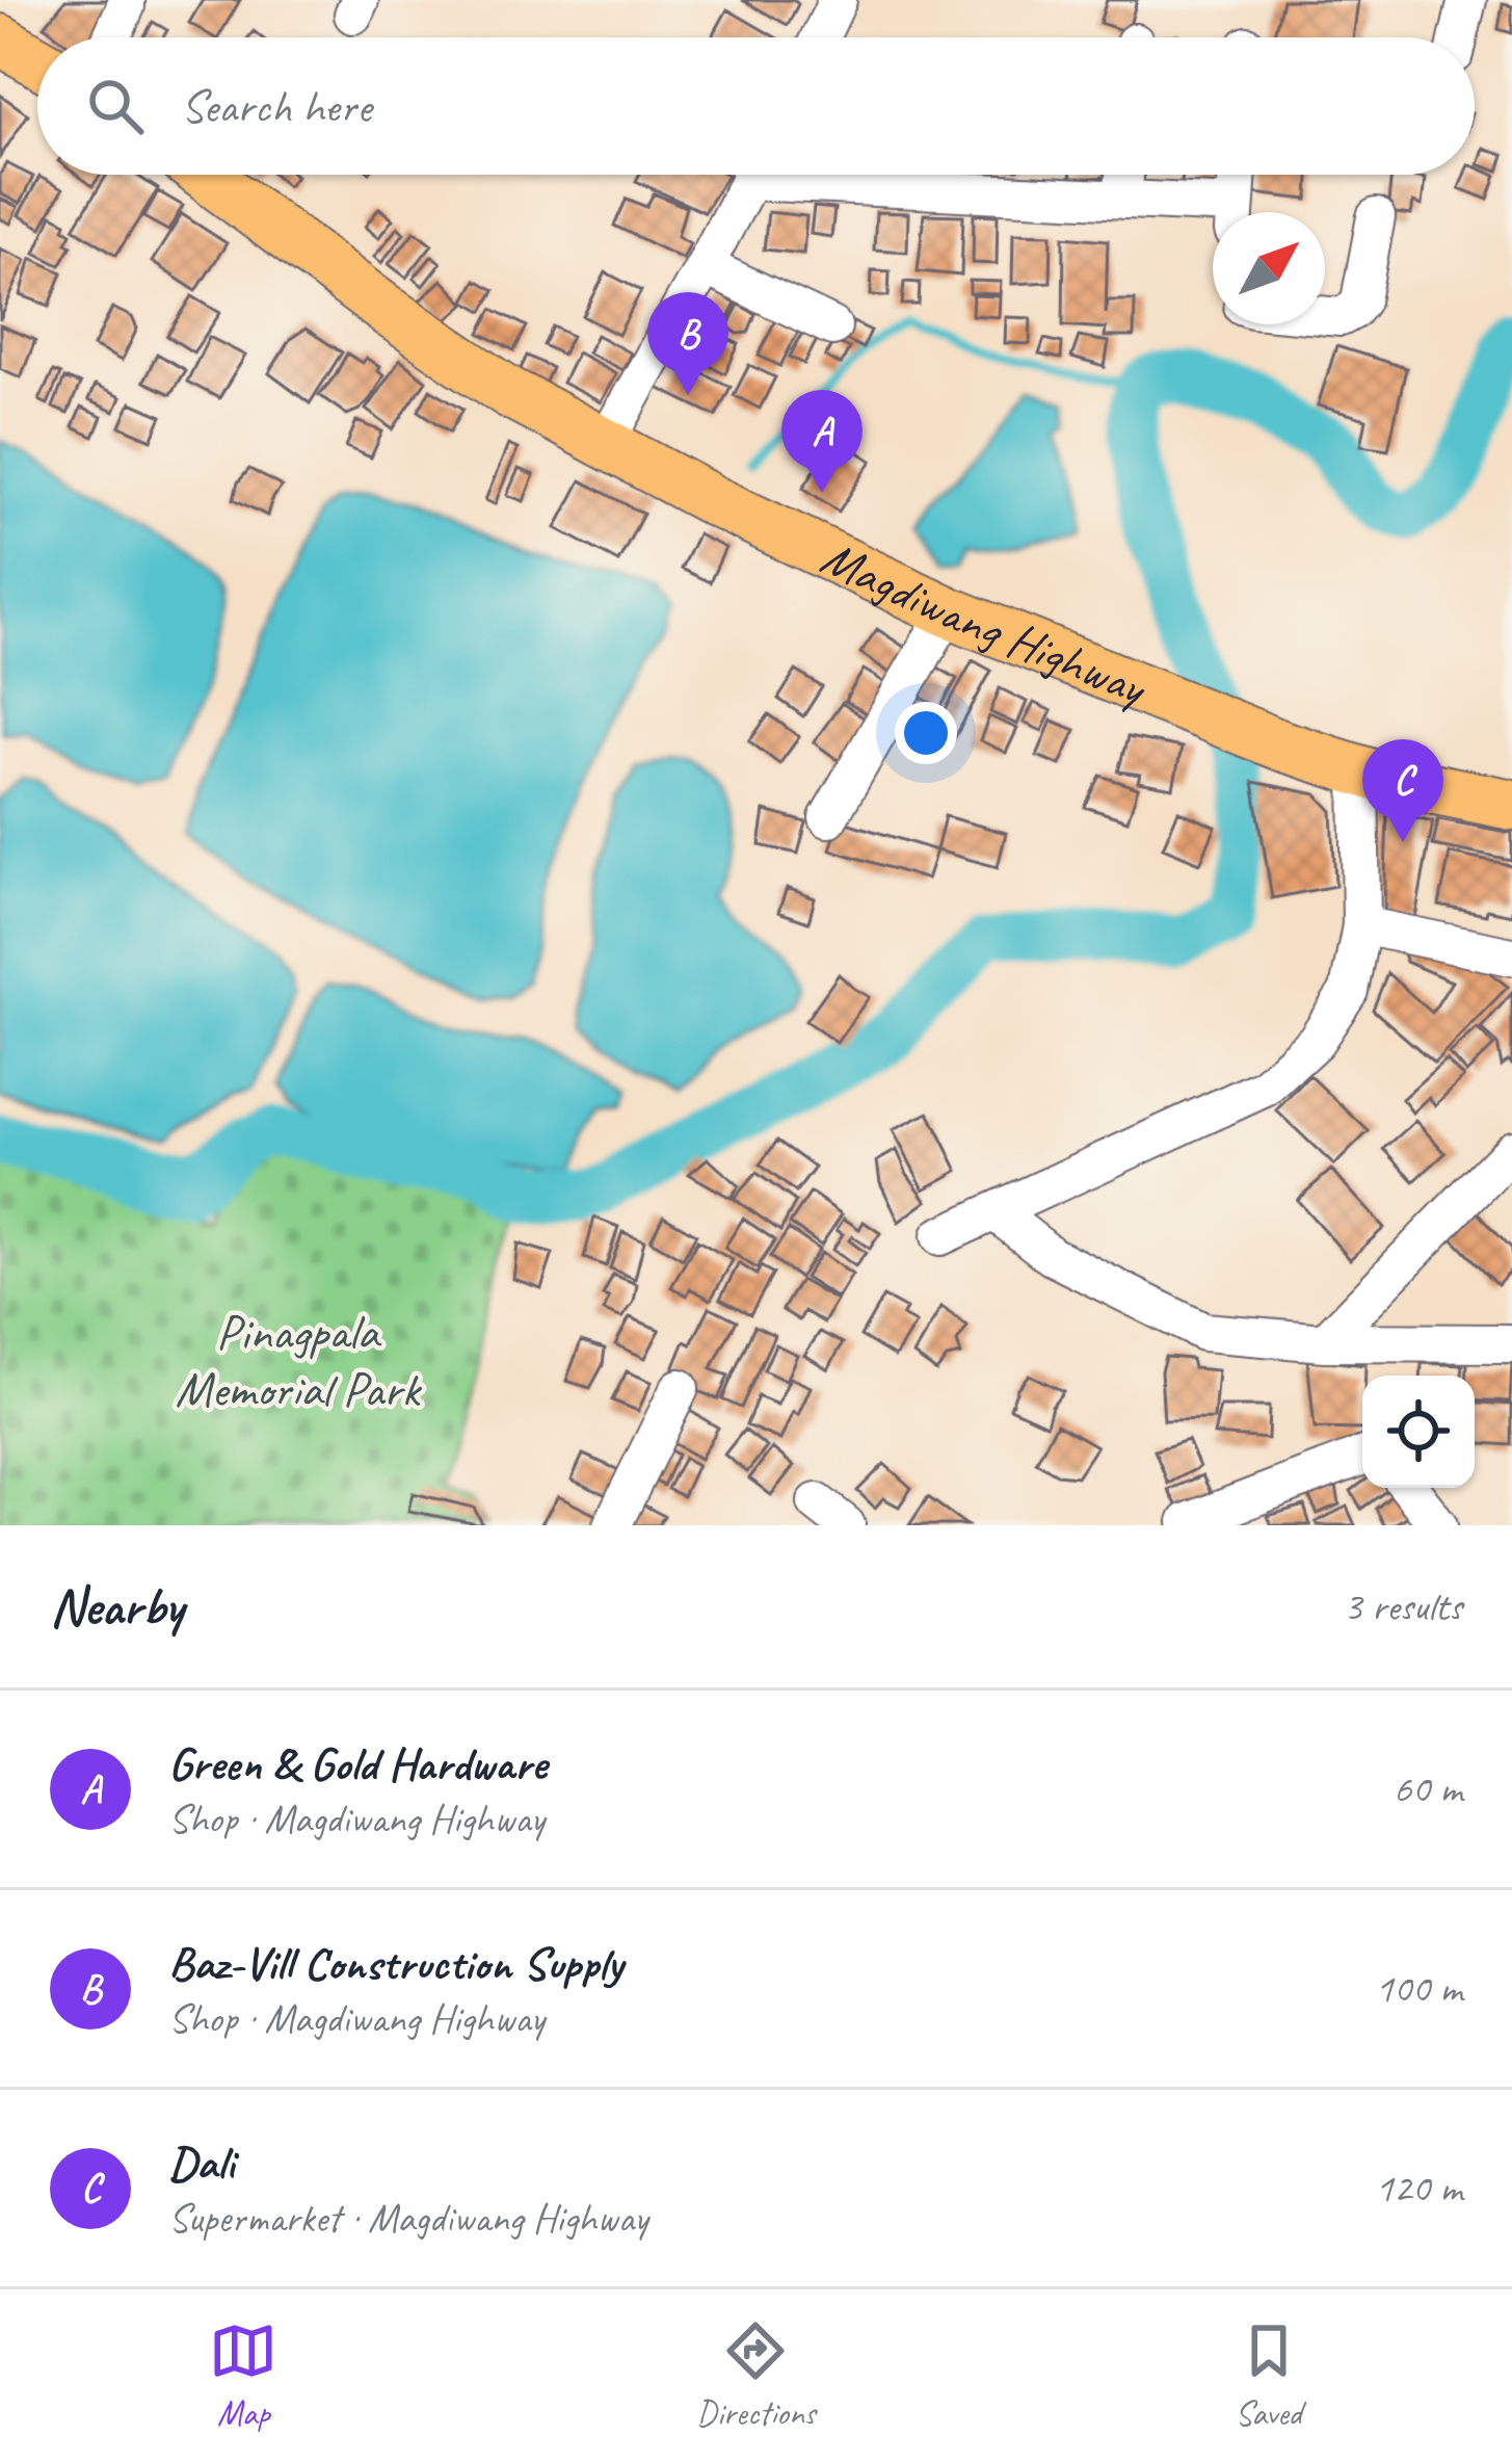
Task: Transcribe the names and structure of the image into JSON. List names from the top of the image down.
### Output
{
  "streets": {
    "main road": ["Magdiwang Highway"]
  },
  "parks": ["Pinagpala Memorial Park"],
  "north": "top right",
  "page": {
    "search": "Search here",
    "pins": ["B", "A", "C"],
    "heading": ["Nearby", "3 results"],
    "list": [
      {
        "mark": "A",
        "name": "Green & Gold Hardware",
        "note": "Shop · Magdiwang Highway",
        "value": "60 m"
      },
      {
        "mark": "B",
        "name": "Baz-Vill Construction Supply",
        "note": "Shop · Magdiwang Highway",
        "value": "100 m"
      },
      {
        "mark": "C",
        "name": "Dali",
        "note": "Supermarket · Magdiwang Highway",
        "value": "120 m"
      }
    ],
    "nav": ["Map", "Directions", "Saved"]
  }
}
